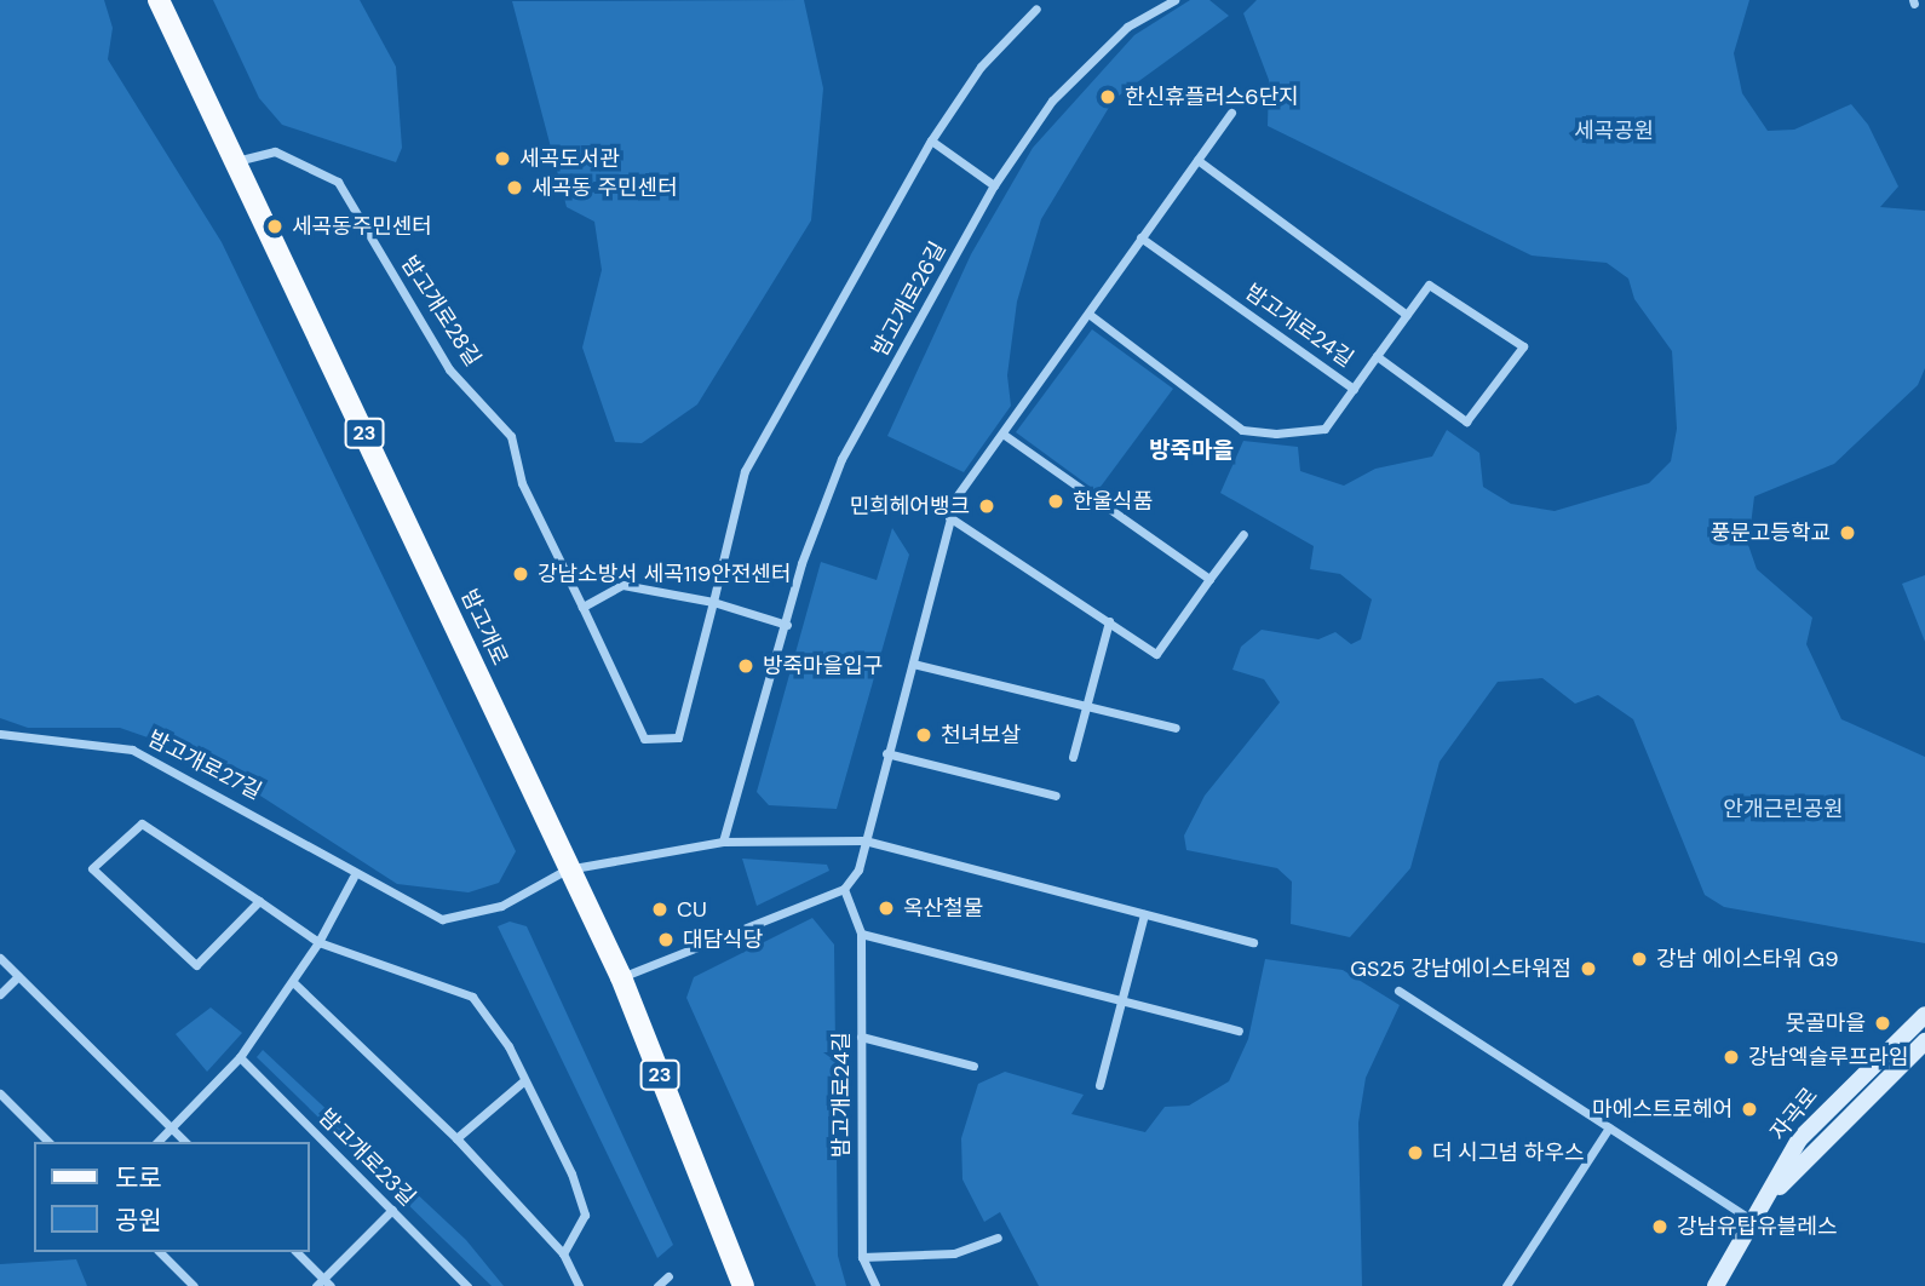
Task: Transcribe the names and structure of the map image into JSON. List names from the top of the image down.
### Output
{
  "streets": {
    "main road": ["23", "밤고개로", "자곡로"],
    "street": [
      "밤고개로26길",
      "밤고개로28길",
      "밤고개로24길",
      "밤고개로27길",
      "밤고개로23길"
    ]
  },
  "crossings": [
    ["밤고개로28길", "밤고개로"],
    ["밤고개로", "밤고개로27길"]
  ],
  "districts": ["방죽마을"],
  "parks": ["세곡공원", "안개근린공원"],
  "places": [
    "한신휴플러스6단지",
    "세곡도서관",
    "세곡동 주민센터",
    "세곡동주민센터",
    "한울식품",
    "민희헤어뱅크",
    "풍문고등학교",
    "강남소방서 세곡119안전센터",
    "방죽마을입구",
    "천녀보살",
    "옥산철물",
    "CU",
    "대담식당",
    "강남 에이스타워 G9",
    "GS25 강남에이스타워점",
    "못골마을",
    "강남엑슬루프라임",
    "마에스트로헤어",
    "더 시그넘 하우스",
    "강남유탑유블레스"
  ],
  "legend": ["도로", "공원"]
}
